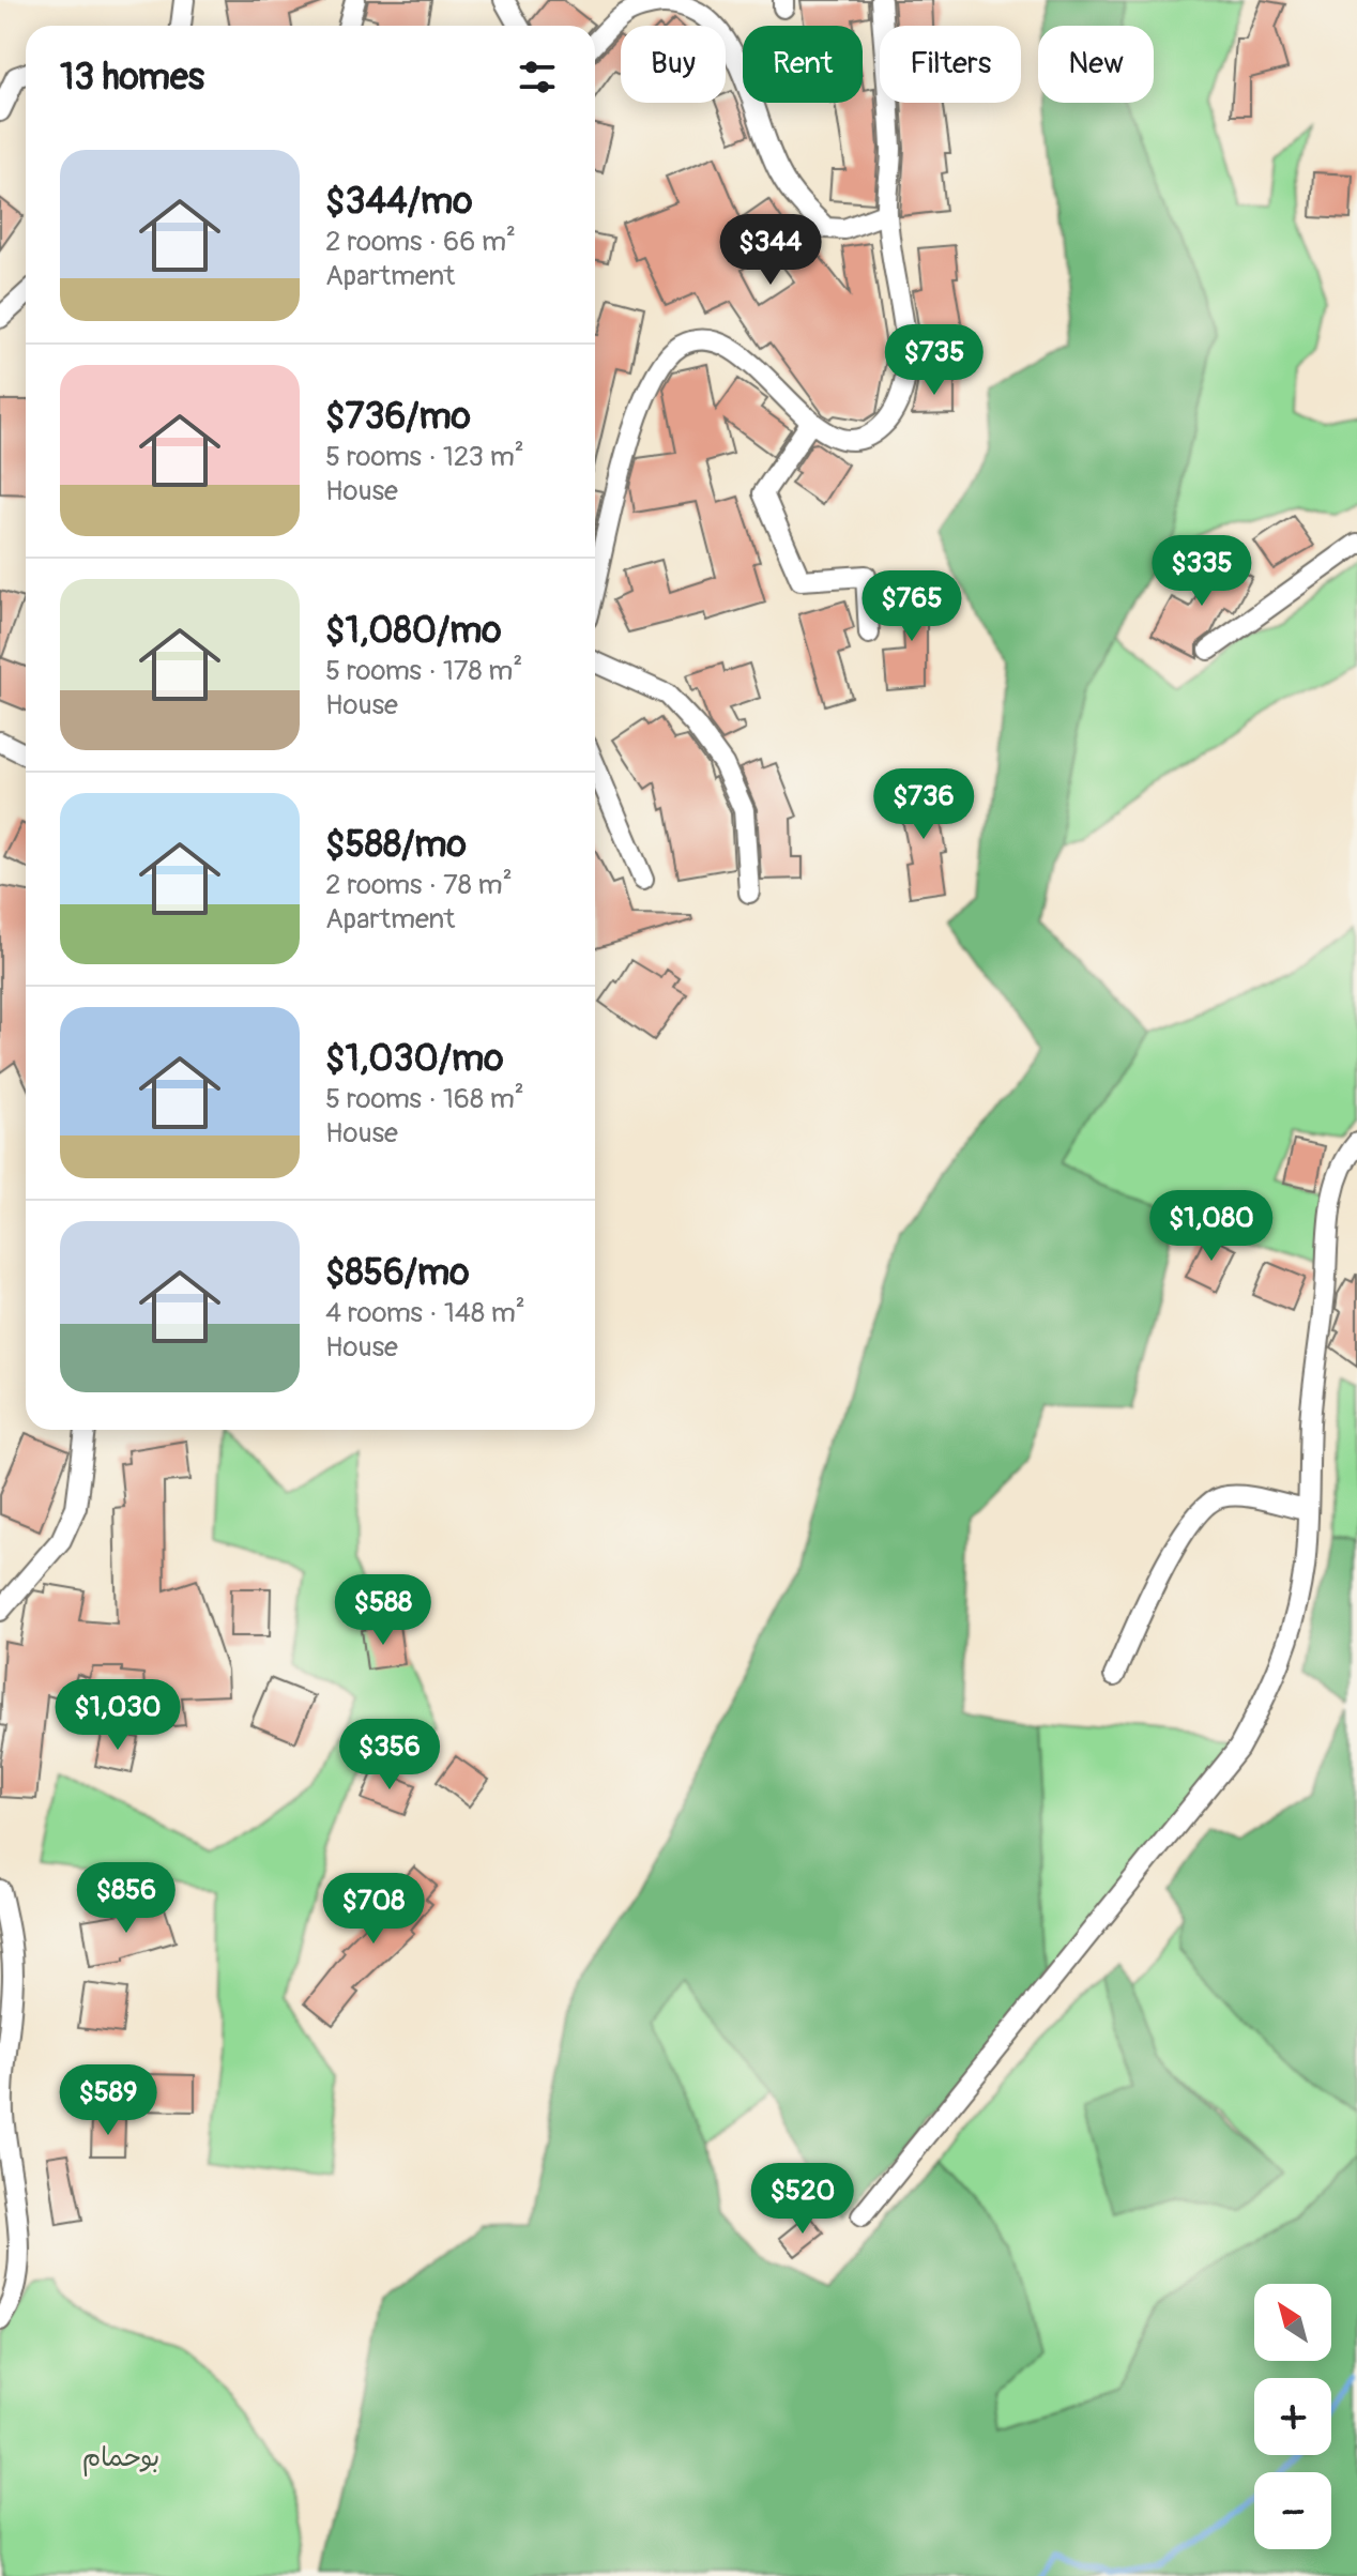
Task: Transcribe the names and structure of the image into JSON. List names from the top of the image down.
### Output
{
  "parks": ["بوحمام"],
  "north": "top left",
  "page": {
    "chip": [
      "Buy",
      "Rent",
      "Filters",
      "New"
    ],
    "heading": "13 homes",
    "list": [
      {
        "name": "$344/mo",
        "note": "2 rooms · 66 m² · Apartment"
      },
      {
        "name": "$736/mo",
        "note": "5 rooms · 123 m² · House"
      },
      {
        "name": "$1,080/mo",
        "note": "5 rooms · 178 m² · House"
      },
      {
        "name": "$588/mo",
        "note": "2 rooms · 78 m² · Apartment"
      },
      {
        "name": "$1,030/mo",
        "note": "5 rooms · 168 m² · House"
      },
      {
        "name": "$856/mo",
        "note": "4 rooms · 148 m² · House"
      }
    ],
    "price": [
      "$344",
      "$735",
      "$335",
      "$765",
      "$736",
      "$1,080",
      "$588",
      "$1,030",
      "$356",
      "$856",
      "$708",
      "$589",
      "$520"
    ],
    "map_buttons": ["+", "−"]
  }
}
